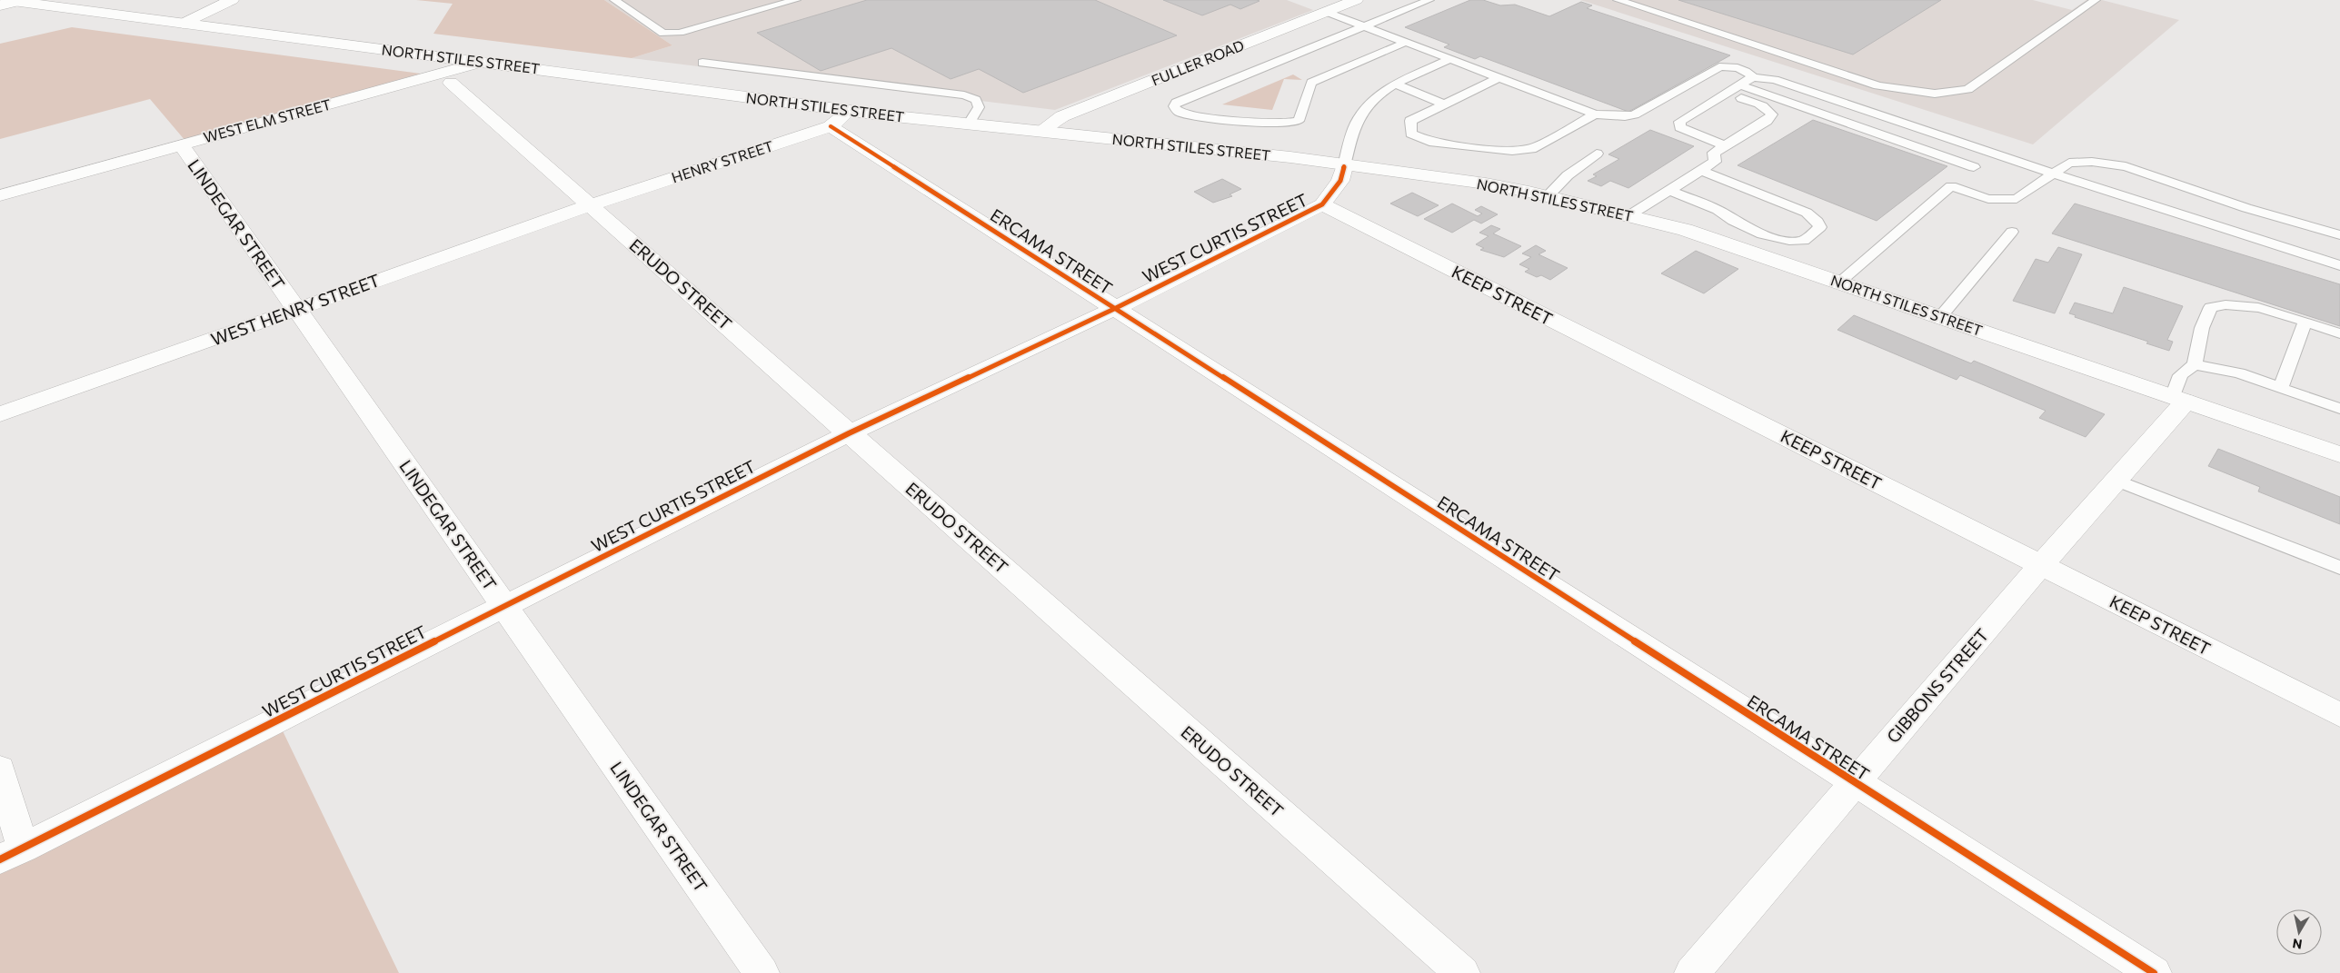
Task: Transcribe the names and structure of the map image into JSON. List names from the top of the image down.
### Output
{
  "streets": {
    "street": [
      "NORTH STILES STREET",
      "FULLER ROAD",
      "WEST ELM STREET",
      "HENRY STREET",
      "LINDEGAR STREET",
      "WEST CURTIS STREET",
      "ERCAMA STREET",
      "ERUDO STREET",
      "KEEP STREET",
      "WEST HENRY STREET",
      "GIBBONS STREET"
    ]
  },
  "crossings": [
    ["NORTH STILES STREET", "FULLER ROAD"],
    ["NORTH STILES STREET", "WEST ELM STREET"],
    ["NORTH STILES STREET", "HENRY STREET"],
    ["NORTH STILES STREET", "WEST CURTIS STREET"],
    ["NORTH STILES STREET", "ERCAMA STREET"],
    ["NORTH STILES STREET", "GIBBONS STREET"],
    ["WEST ELM STREET", "LINDEGAR STREET"],
    ["HENRY STREET", "ERCAMA STREET"],
    ["HENRY STREET", "ERUDO STREET"],
    ["HENRY STREET", "WEST HENRY STREET"],
    ["LINDEGAR STREET", "WEST CURTIS STREET"],
    ["LINDEGAR STREET", "WEST HENRY STREET"],
    ["WEST CURTIS STREET", "ERCAMA STREET"],
    ["WEST CURTIS STREET", "ERUDO STREET"],
    ["WEST CURTIS STREET", "KEEP STREET"],
    ["ERCAMA STREET", "GIBBONS STREET"],
    ["ERUDO STREET", "WEST HENRY STREET"],
    ["KEEP STREET", "GIBBONS STREET"]
  ],
  "north": "bottom"
}
